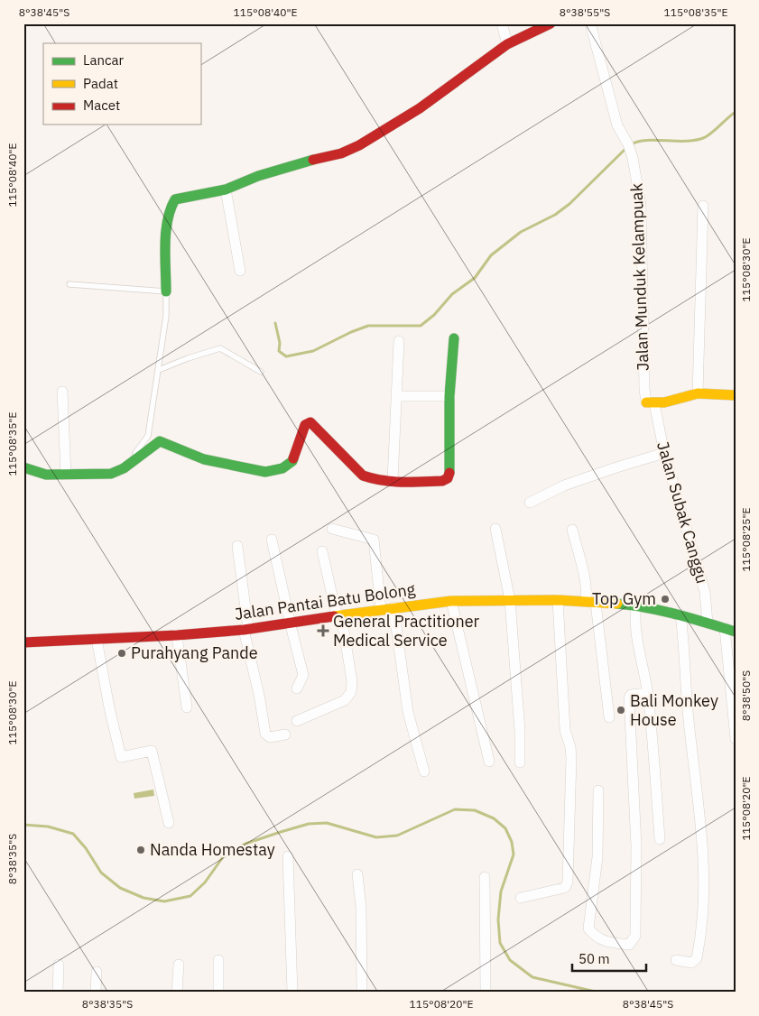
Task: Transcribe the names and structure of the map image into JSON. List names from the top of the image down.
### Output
{
  "streets": {
    "street": ["Jalan Munduk Kelampuak", "Jalan Subak Canggu", "Jalan Pantai Batu Bolong"]
  },
  "crossings": [
    ["Jalan Munduk Kelampuak", "Jalan Subak Canggu"],
    ["Jalan Subak Canggu", "Jalan Pantai Batu Bolong"]
  ],
  "places": {
    "other": [
      "Top Gym",
      "Purahyang Pande",
      "Bali Monkey House",
      "Nanda Homestay"
    ],
    "health": ["General Practitioner Medical Service"]
  },
  "legend": ["Lancar", "Padat", "Macet"],
  "scale_bar": "50 m",
  "coordinates": [
    "8°38'45\"S",
    "115°08'40\"E",
    "8°38'55\"S",
    "115°08'35\"E",
    "115°08'30\"E",
    "115°08'25\"E",
    "8°38'50\"S",
    "115°08'20\"E",
    "8°38'35\"S"
  ]
}
